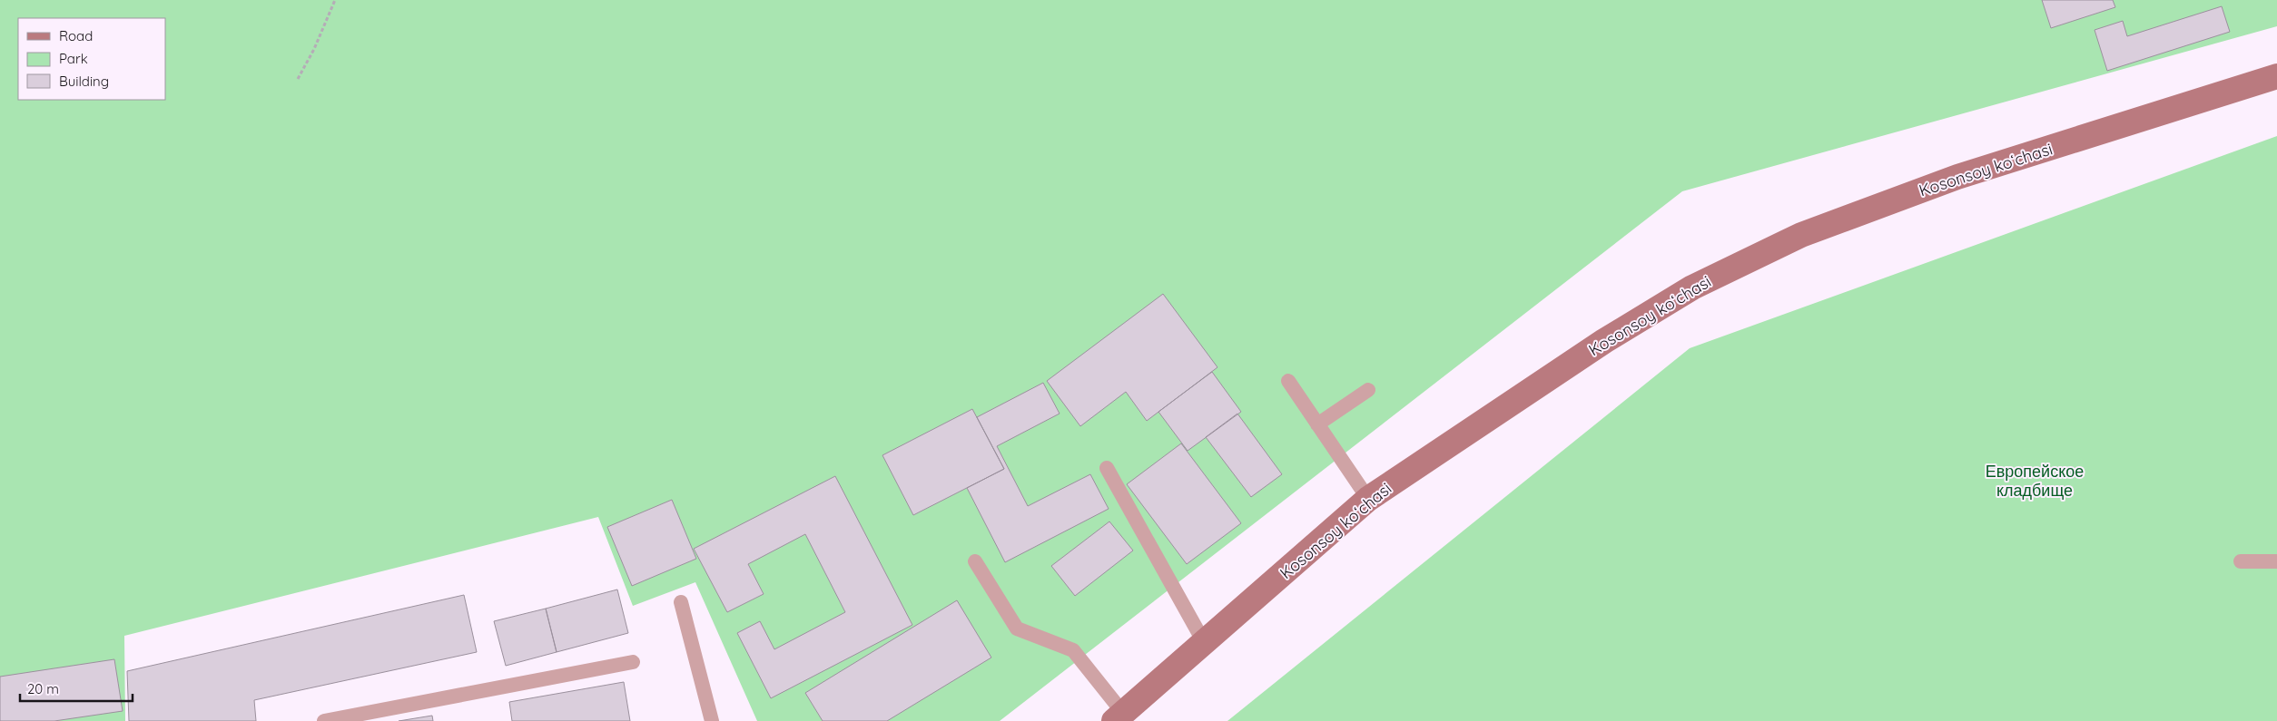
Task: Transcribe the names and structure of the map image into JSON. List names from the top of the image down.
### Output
{
  "streets": {
    "main road": ["Kosonsoy koʻchasi"]
  },
  "parks": ["Европейское кладбище"],
  "legend": ["Road", "Park", "Building"],
  "scale_bar": "20 m"
}
